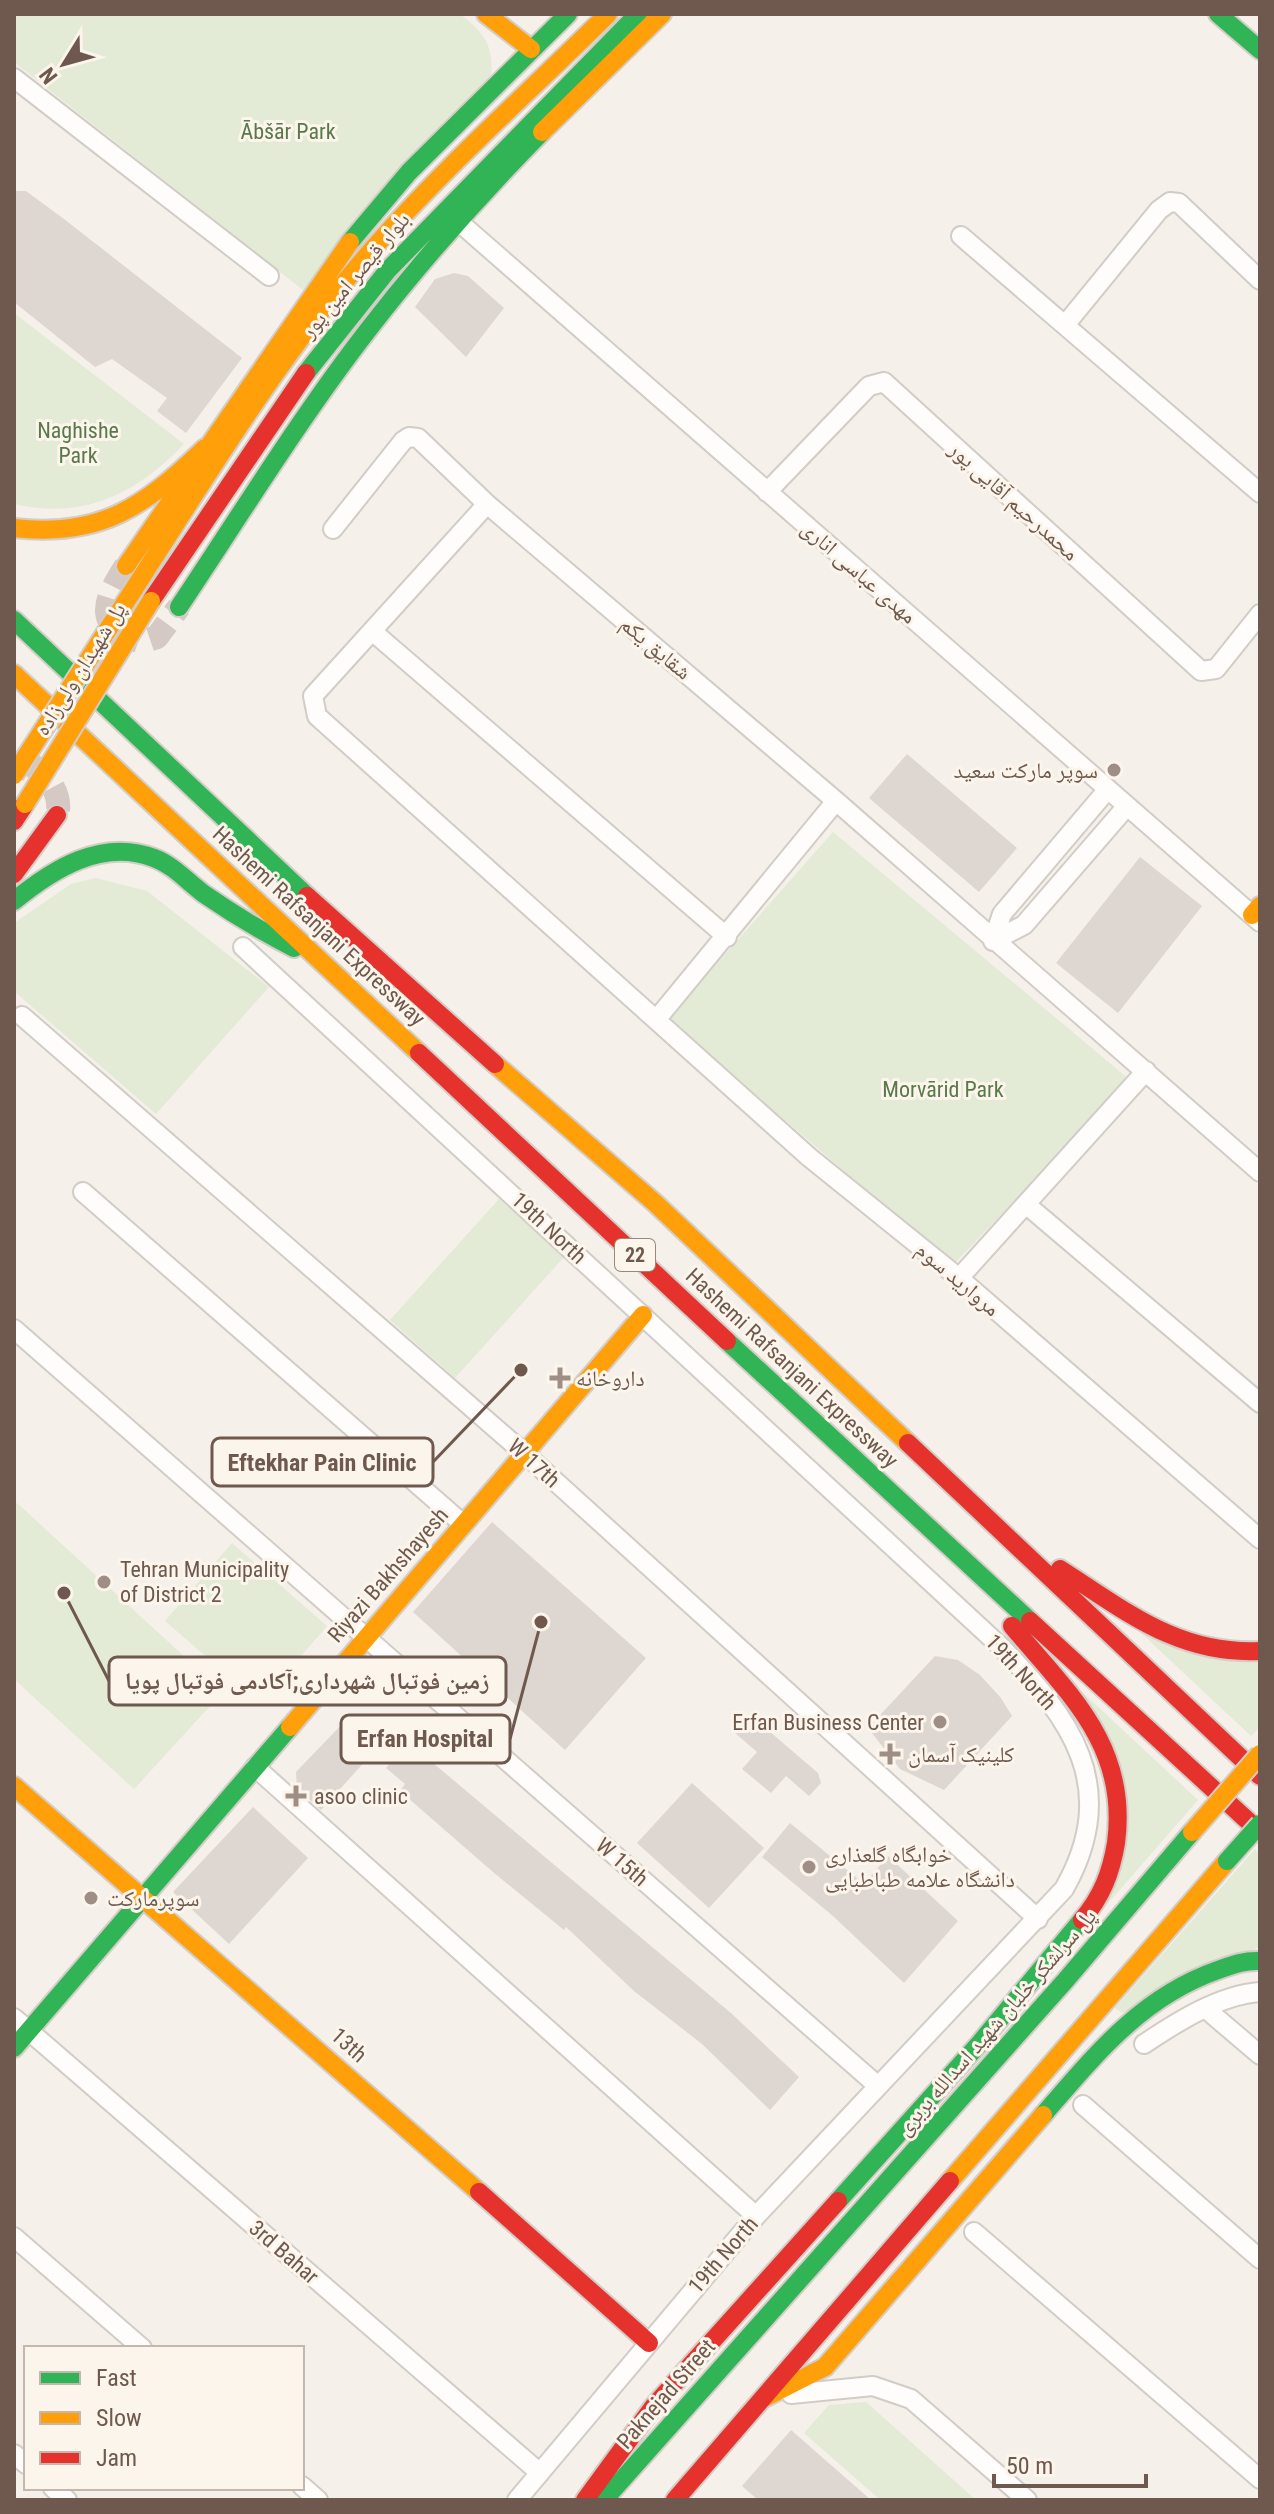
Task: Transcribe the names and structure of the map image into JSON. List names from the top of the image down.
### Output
{
  "streets": {
    "main road": [
      "بلوار قیصر امین پور",
      "پل شهیدان ولی‌زاده",
      "Hashemi Rafsanjani Expressway",
      "22",
      "Riyazi Bakhshayesh",
      "پل سرلشکر خلبان شهید اسدالله بربری",
      "13th",
      "Paknejad Street"
    ],
    "street": [
      "محمدرحیم آقایی پور",
      "مهدی عباسی اناری",
      "شقایق یکم",
      "19th North",
      "مروارید سوم",
      "W 17th",
      "W 15th",
      "3rd Bahar"
    ]
  },
  "crossings": [
    ["بلوار قیصر امین پور", "پل شهیدان ولی‌زاده"],
    ["محمدرحیم آقایی پور", "مهدی عباسی اناری"],
    ["19th North", "W 17th"],
    ["19th North", "Riyazi Bakhshayesh"],
    ["19th North", "W 15th"],
    ["19th North", "13th"],
    ["19th North", "3rd Bahar"],
    ["W 17th", "Riyazi Bakhshayesh"],
    ["Riyazi Bakhshayesh", "W 15th"],
    ["Riyazi Bakhshayesh", "13th"],
    ["Riyazi Bakhshayesh", "3rd Bahar"],
    ["پل سرلشکر خلبان شهید اسدالله بربری", "Paknejad Street"]
  ],
  "parks": ["Ābšār Park", "Naghishe Park", "Morvārid Park"],
  "places": {
    "other": [
      "سوپر مارکت سعید",
      "Eftekhar Pain Clinic",
      "Tehran Municipality of District 2",
      "زمین فوتبال شهرداری;آکادمی فوتبال پویا",
      "Erfan Hospital",
      "Erfan Business Center",
      "خوابگاه گلعذاری دانشگاه علامه طباطبایی",
      "سوپرمارکت"
    ],
    "health": ["داروخانه", "کلینیک آسمان", "asoo clinic"]
  },
  "legend": ["Fast", "Slow", "Jam"],
  "scale_bar": "50 m",
  "north": "bottom left"
}
